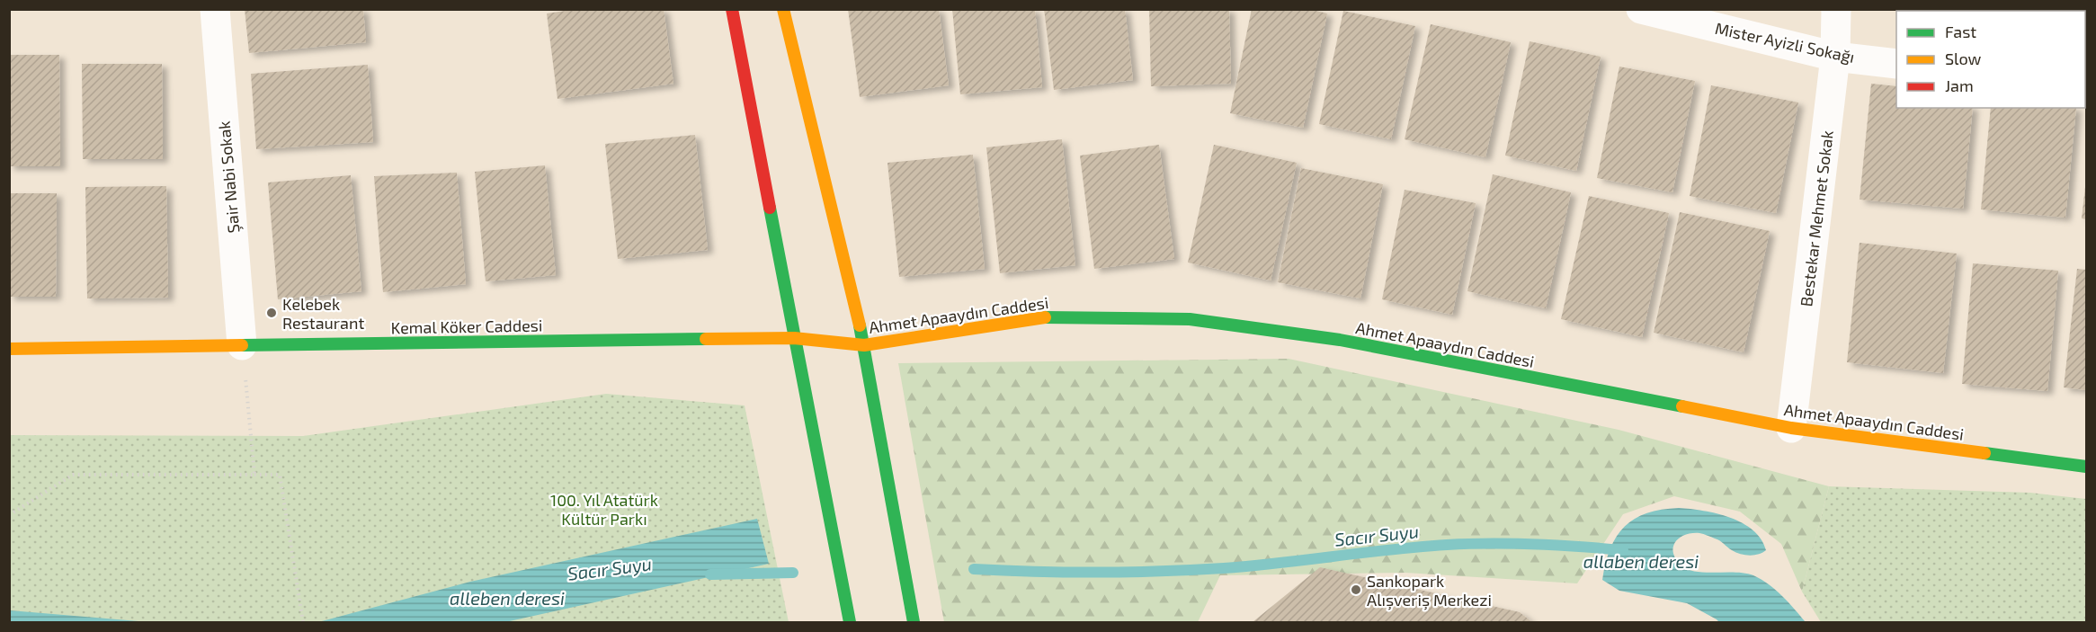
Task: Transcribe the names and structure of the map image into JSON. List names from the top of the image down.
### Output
{
  "streets": {
    "street": [
      "Mister Ayizli Sokağı",
      "Şair Nabi Sokak",
      "Bestekar Mehmet Sokak",
      "Ahmet Apaaydın Caddesi",
      "Kemal Köker Caddesi"
    ]
  },
  "crossings": [
    ["Mister Ayizli Sokağı", "Bestekar Mehmet Sokak"],
    ["Şair Nabi Sokak", "Kemal Köker Caddesi"],
    ["Bestekar Mehmet Sokak", "Ahmet Apaaydın Caddesi"],
    ["Ahmet Apaaydın Caddesi", "Kemal Köker Caddesi"]
  ],
  "water": ["Sacır Suyu", "allaben deresi", "alleben deresi"],
  "parks": ["100. Yıl Atatürk Kültür Parkı"],
  "places": ["Kelebek Restaurant", "Sankopark Alışveriş Merkezi"],
  "legend": ["Fast", "Slow", "Jam"]
}
